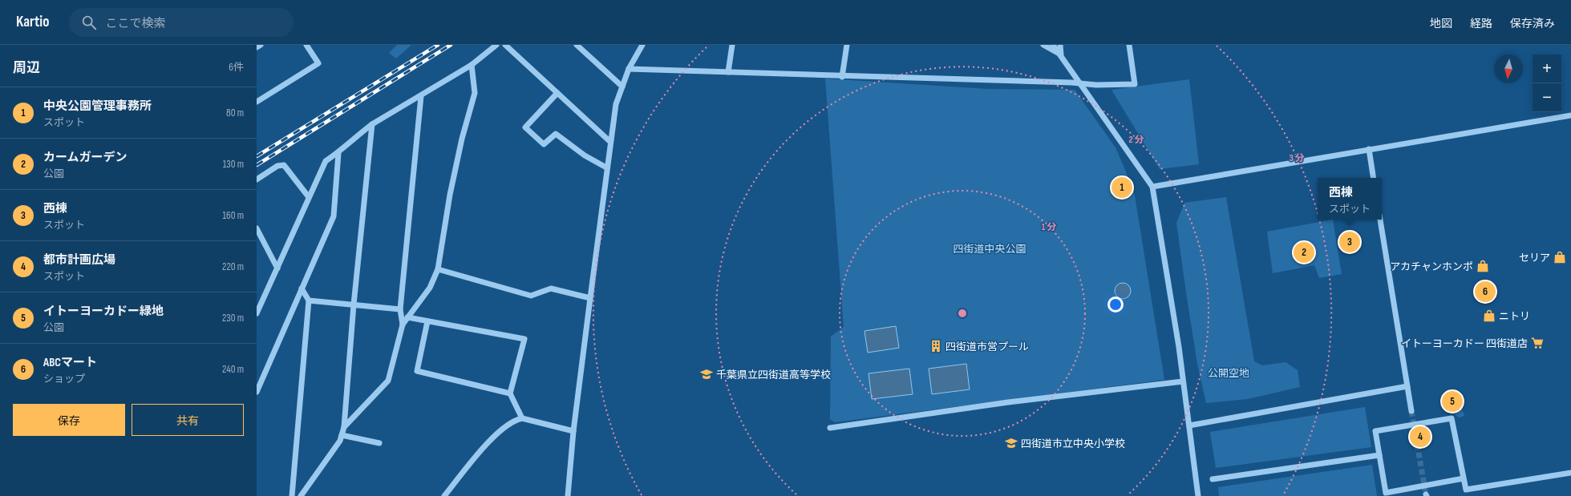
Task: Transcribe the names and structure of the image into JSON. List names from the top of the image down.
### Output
{
  "parks": ["四街道中央公園", "公開空地"],
  "places": {
    "shop": ["セリア", "アカチャンホンポ", "ニトリ"],
    "supermarket": ["イトーヨーカドー 四街道店"],
    "building": ["四街道市営プール"],
    "school or university": ["千葉県立四街道高等学校", "四街道市立中央小学校"]
  },
  "north": "bottom",
  "page": {
    "header": "Kartio",
    "search": "ここで検索",
    "nav": ["地図", "経路", "保存済み"],
    "heading": ["周辺", "6件"],
    "map_buttons": ["+", "−"],
    "list": [
      {
        "mark": "1",
        "name": "中央公園管理事務所",
        "note": "スポット",
        "value": "80 m"
      },
      {
        "mark": "2",
        "name": "カームガーデン",
        "note": "公園",
        "value": "130 m"
      },
      {
        "mark": "3",
        "name": "西棟",
        "note": "スポット",
        "value": "160 m"
      },
      {
        "mark": "4",
        "name": "都市計画広場",
        "note": "スポット",
        "value": "220 m"
      },
      {
        "mark": "5",
        "name": "イトーヨーカドー緑地",
        "note": "公園",
        "value": "230 m"
      },
      {
        "mark": "6",
        "name": "ABCマート",
        "note": "ショップ",
        "value": "240 m"
      }
    ],
    "pins": [
      "1",
      "3",
      "2",
      "6",
      "5",
      "4"
    ],
    "popup": ["西棟", "スポット"],
    "buttons": ["保存", "共有"]
  },
  "rings": ["2 分", "3 分", "1 分"]
}
